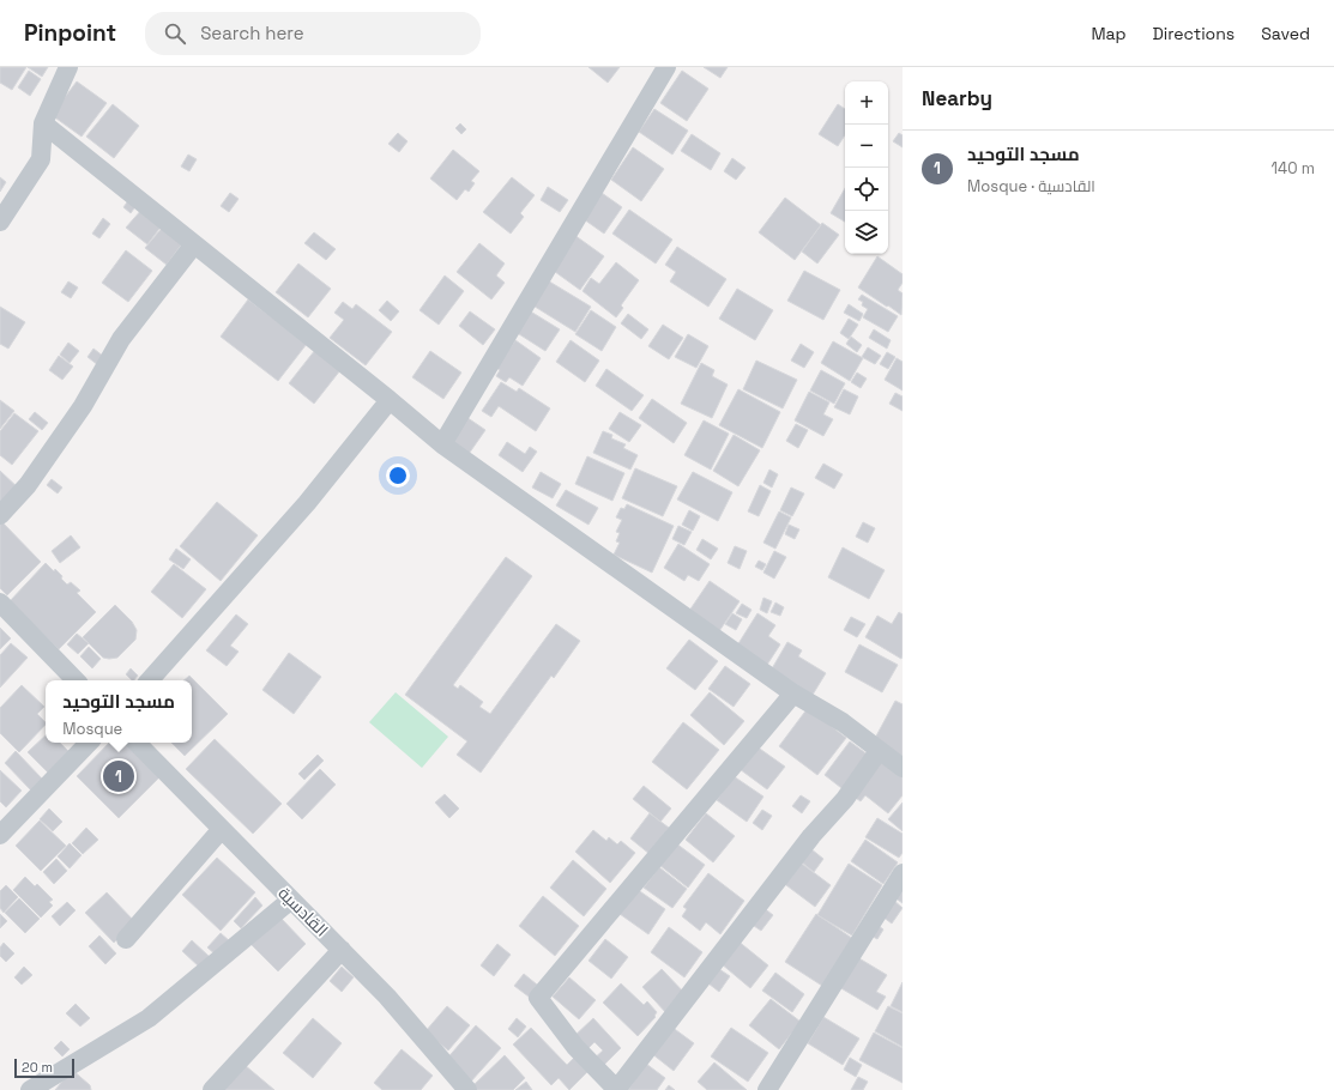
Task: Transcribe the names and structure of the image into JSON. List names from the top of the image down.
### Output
{
  "streets": {
    "street": ["القادسية"]
  },
  "scale_bar": "20 m",
  "page": {
    "header": "Pinpoint",
    "search": "Search here",
    "nav": ["Map", "Directions", "Saved"],
    "heading": "Nearby",
    "map_buttons": ["+", "−"],
    "list": [
      {
        "mark": "1",
        "name": "مسجد التوحيد",
        "note": "Mosque · القادسية",
        "value": "140 m"
      }
    ],
    "popup": ["مسجد التوحيد", "Mosque"],
    "pins": "1",
    "scale": "20 m"
  }
}
